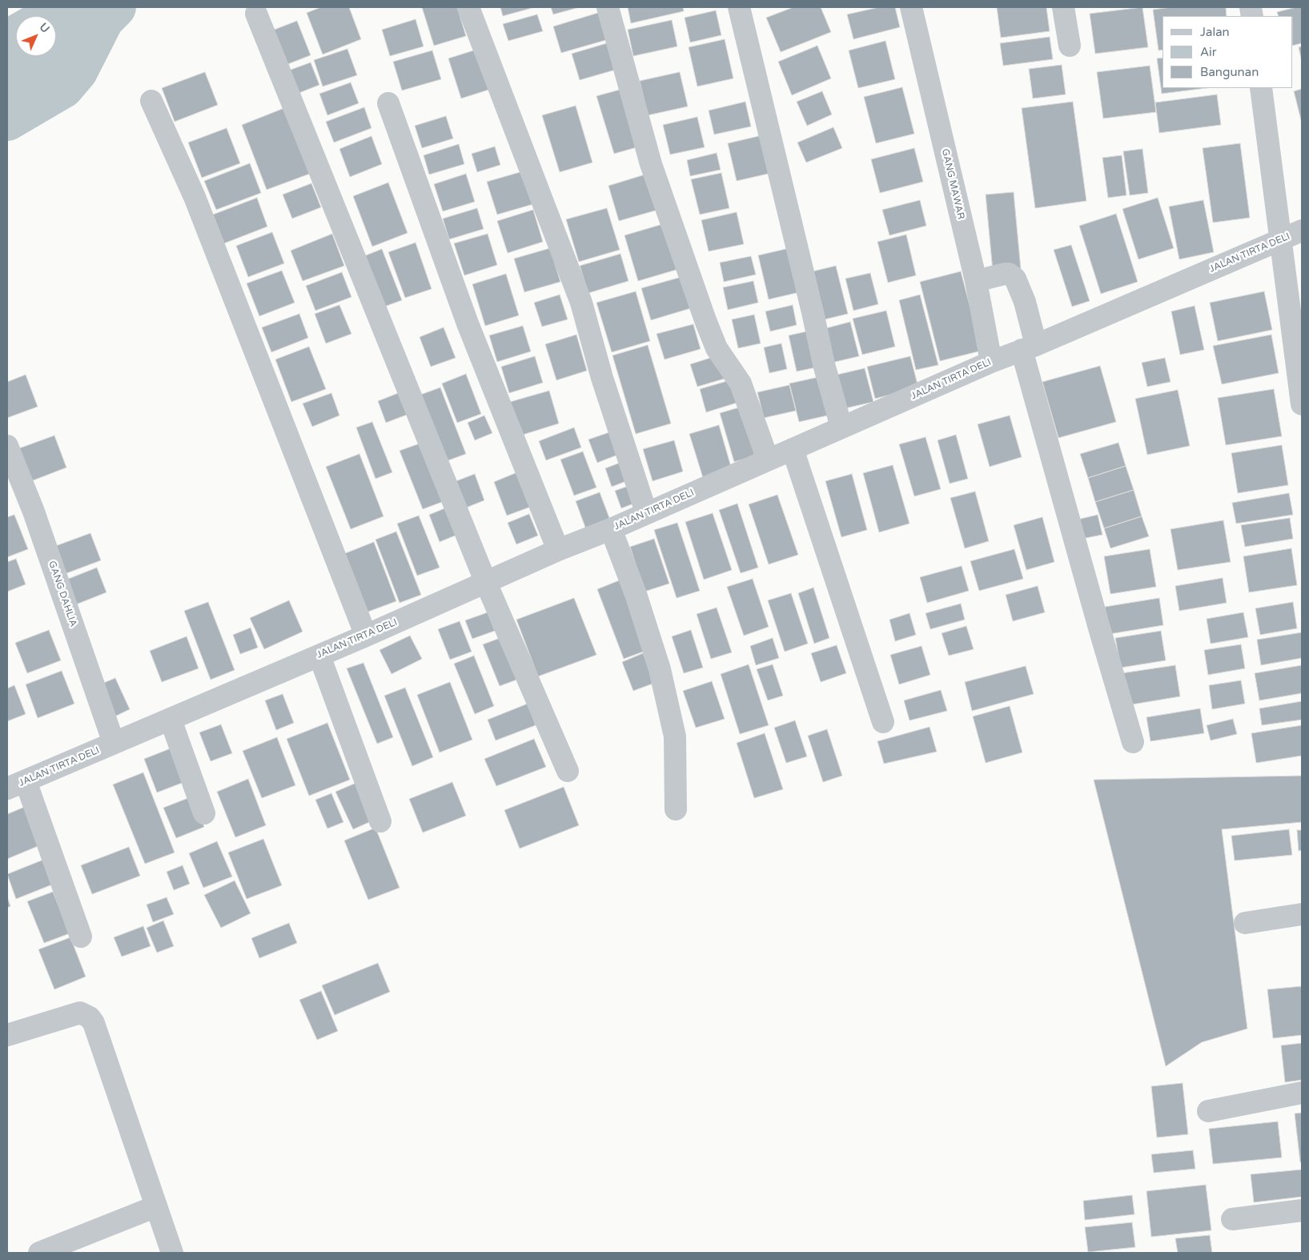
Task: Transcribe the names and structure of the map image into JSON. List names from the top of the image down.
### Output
{
  "streets": {
    "street": ["GANG MAWAR", "JALAN TIRTA DELI", "GANG DAHLIA"]
  },
  "crossings": [
    ["GANG MAWAR", "JALAN TIRTA DELI"],
    ["JALAN TIRTA DELI", "GANG DAHLIA"]
  ],
  "legend": ["Jalan", "Air", "Bangunan"],
  "north": "top right"
}
